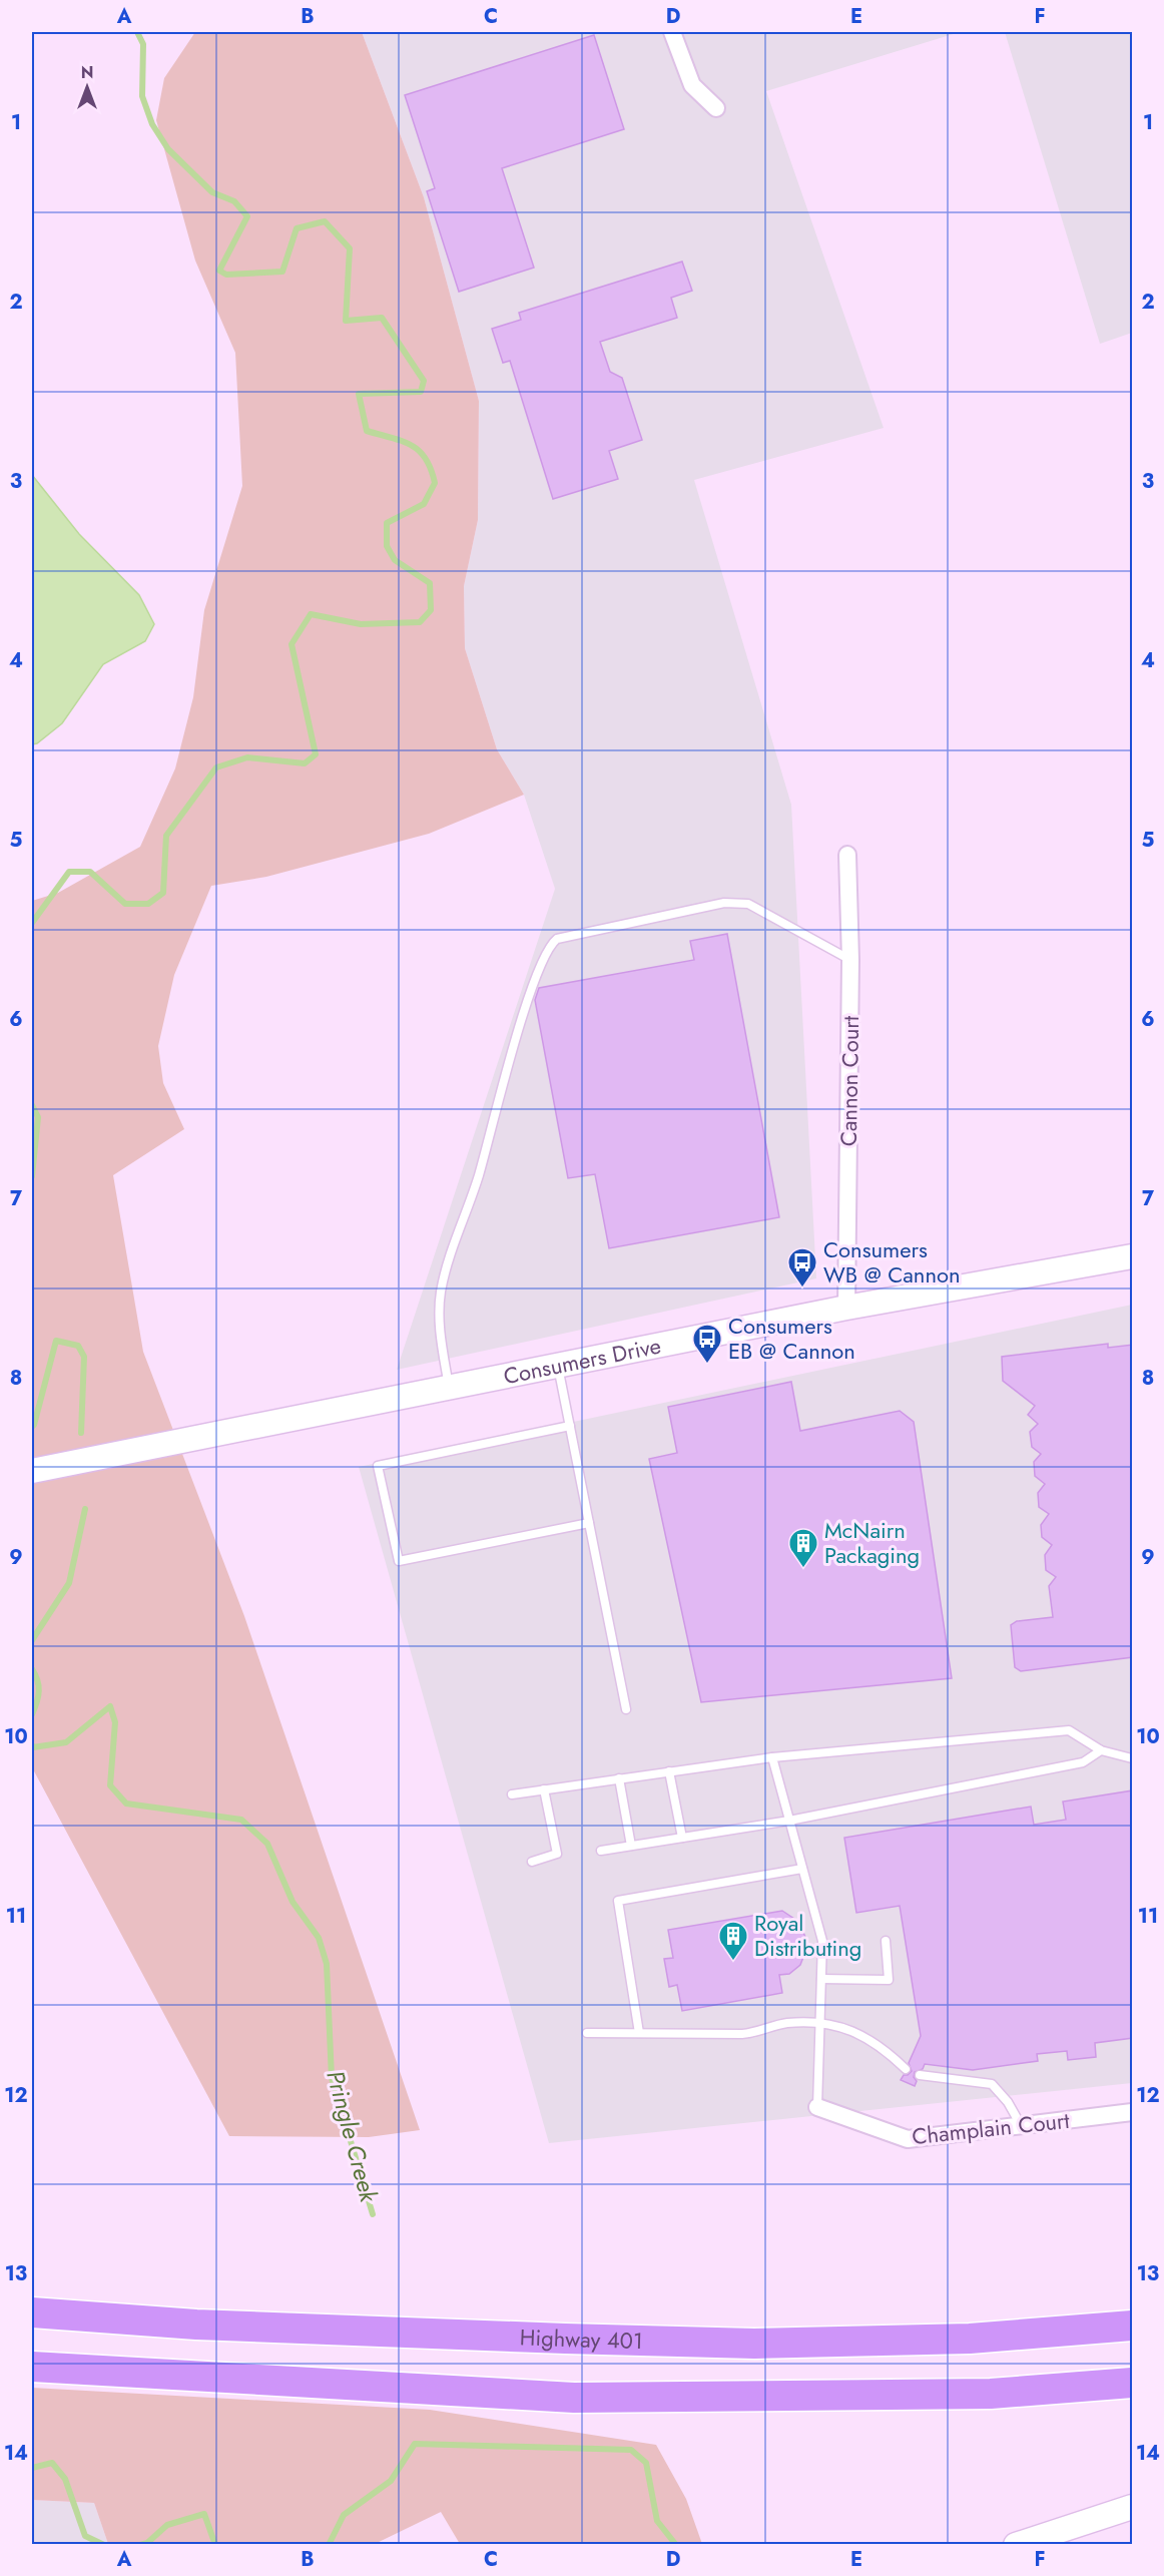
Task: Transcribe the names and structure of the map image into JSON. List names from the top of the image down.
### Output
{
  "streets": {
    "highway": ["Highway 401"],
    "main road": ["Consumers Drive"],
    "street": ["Cannon Court", "Champlain Court"]
  },
  "crossings": [
    ["Cannon Court", "Consumers Drive"]
  ],
  "water": ["Pringle Creek"],
  "places": {
    "bus stop": ["Consumers WB @ Cannon", "Consumers EB @ Cannon"],
    "building": ["McNairn Packaging", "Royal Distributing"]
  },
  "north": "top",
  "grid": {
    "columns": [
      "A",
      "B",
      "C",
      "D",
      "E",
      "F"
    ],
    "rows": [
      "1",
      "2",
      "3",
      "4",
      "5",
      "6",
      "7",
      "8",
      "9",
      "10",
      "11",
      "12",
      "13",
      "14"
    ]
  }
}
